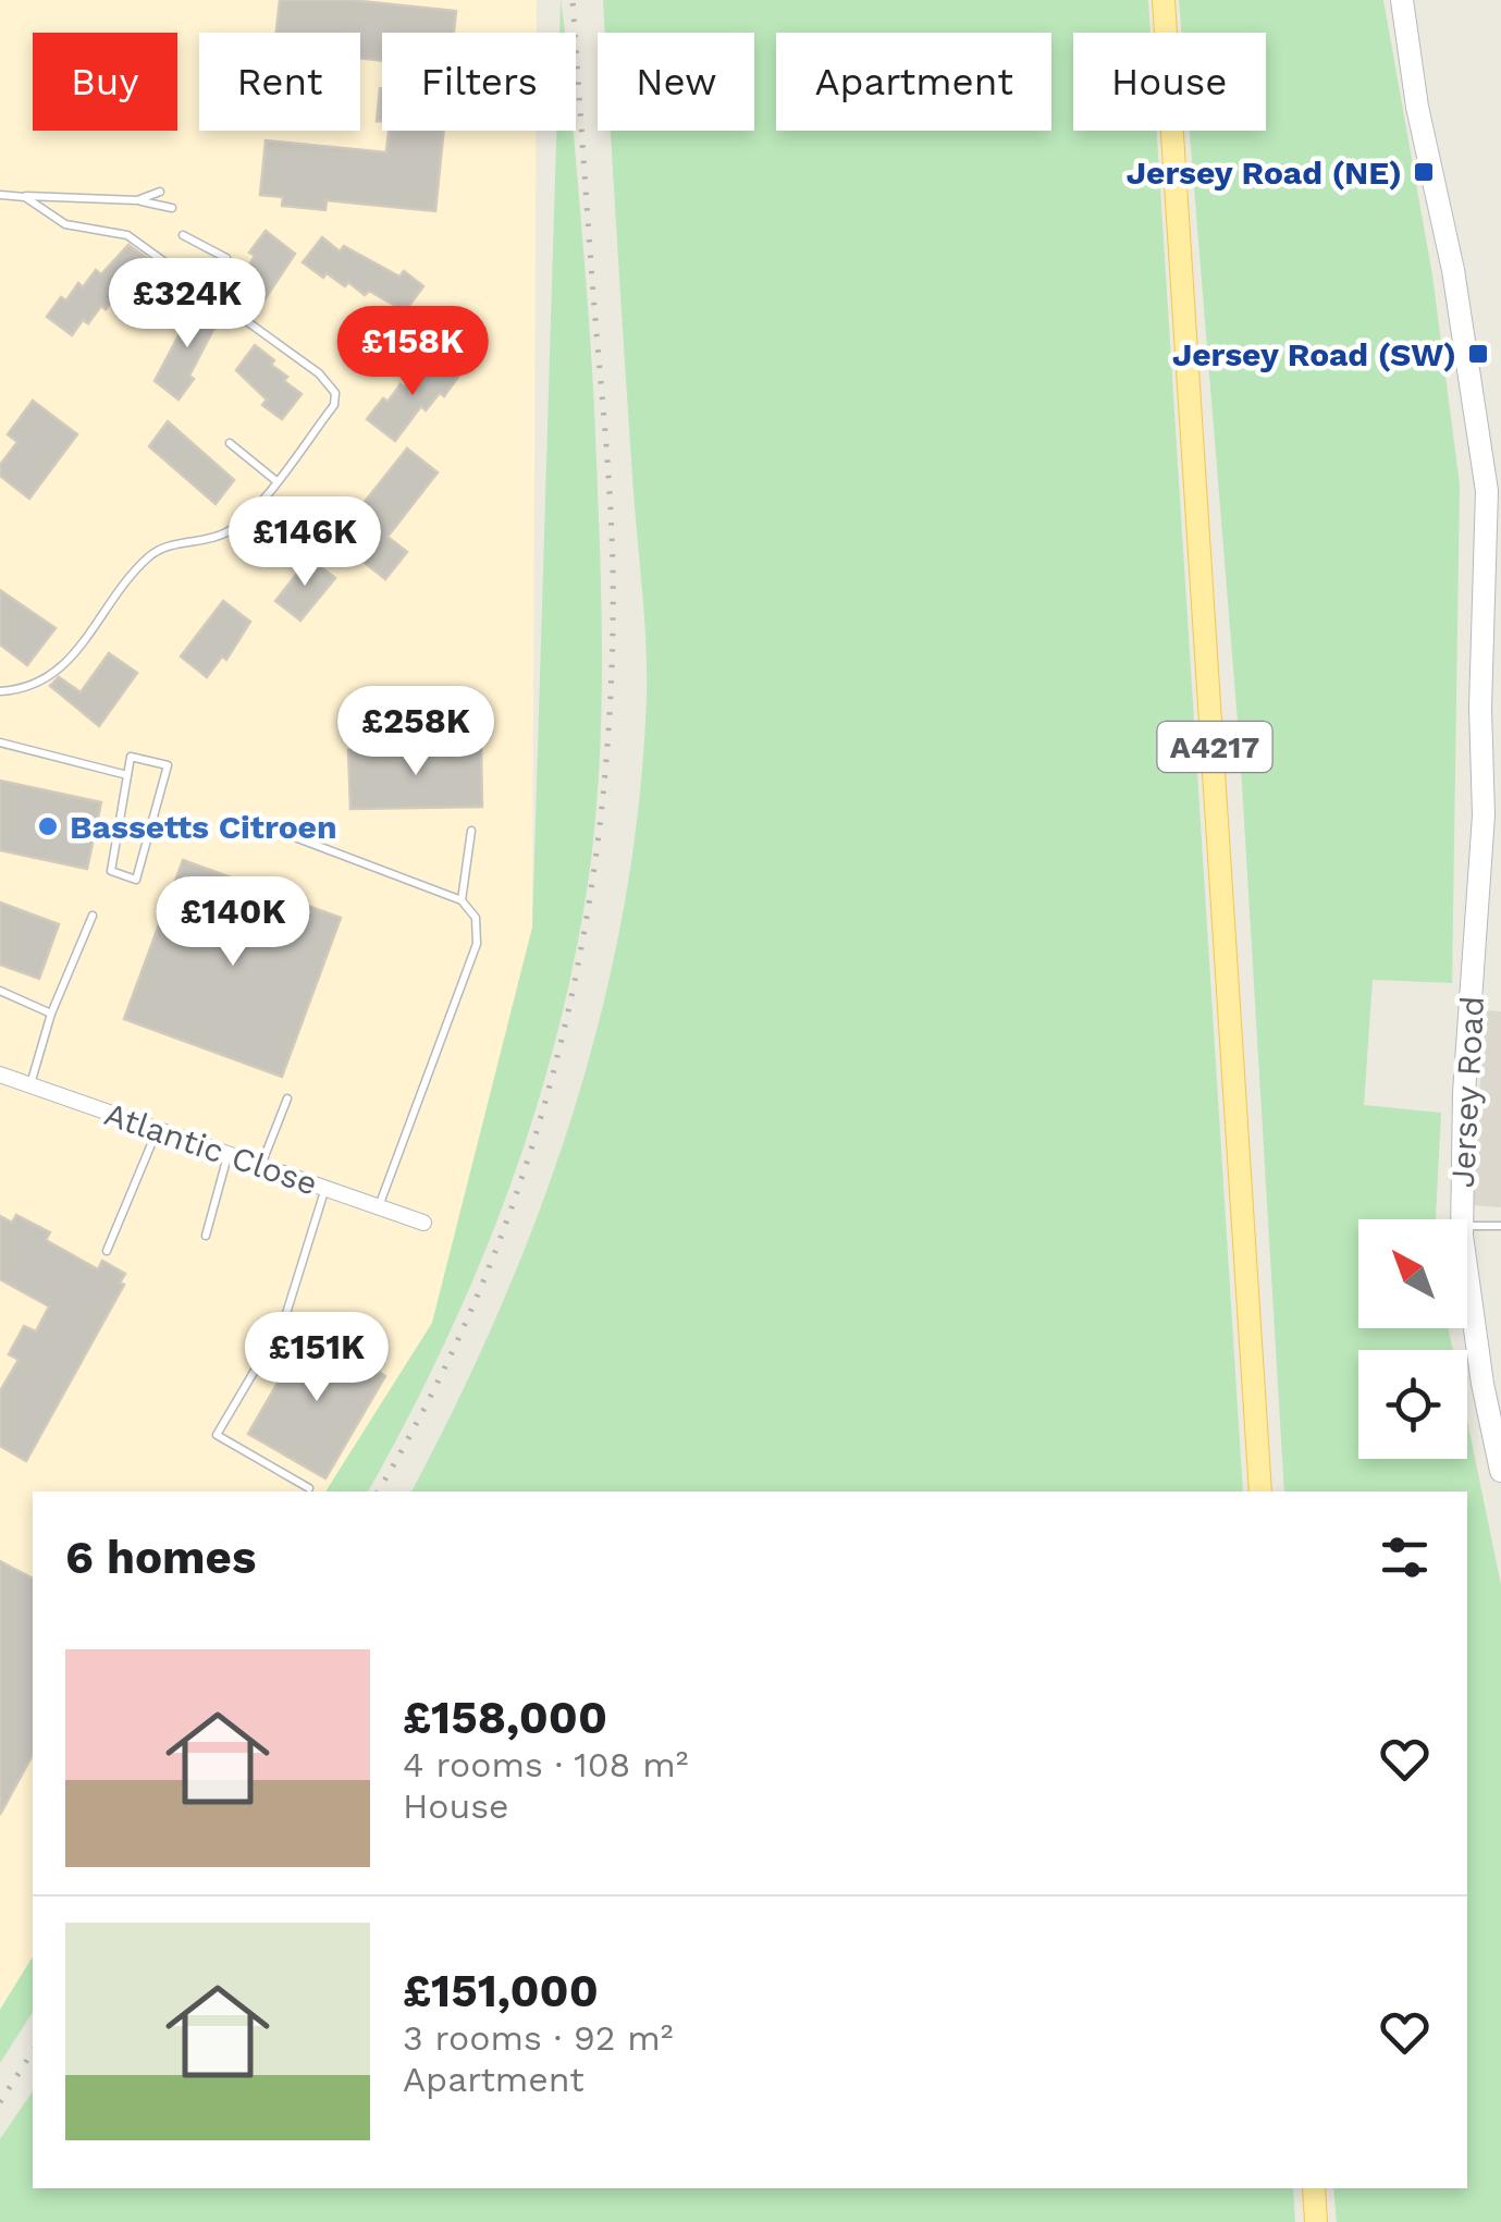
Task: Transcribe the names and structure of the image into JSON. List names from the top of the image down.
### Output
{
  "streets": {
    "main road": ["A4217", "Jersey Road"],
    "street": ["Atlantic Close"]
  },
  "places": {
    "transit": ["Jersey Road (NE)", "Jersey Road (SW)"],
    "other": ["Bassetts Citroen"]
  },
  "north": "top left",
  "page": {
    "chip": [
      "Buy",
      "Rent",
      "Filters",
      "New",
      "Apartment",
      "House"
    ],
    "price": [
      "£324K",
      "£158K",
      "£146K",
      "£258K",
      "£140K",
      "£151K"
    ],
    "heading": "6 homes",
    "list": [
      {
        "name": "£158,000",
        "note": "4 rooms · 108 m² · House"
      },
      {
        "name": "£151,000",
        "note": "3 rooms · 92 m² · Apartment"
      }
    ]
  }
}
